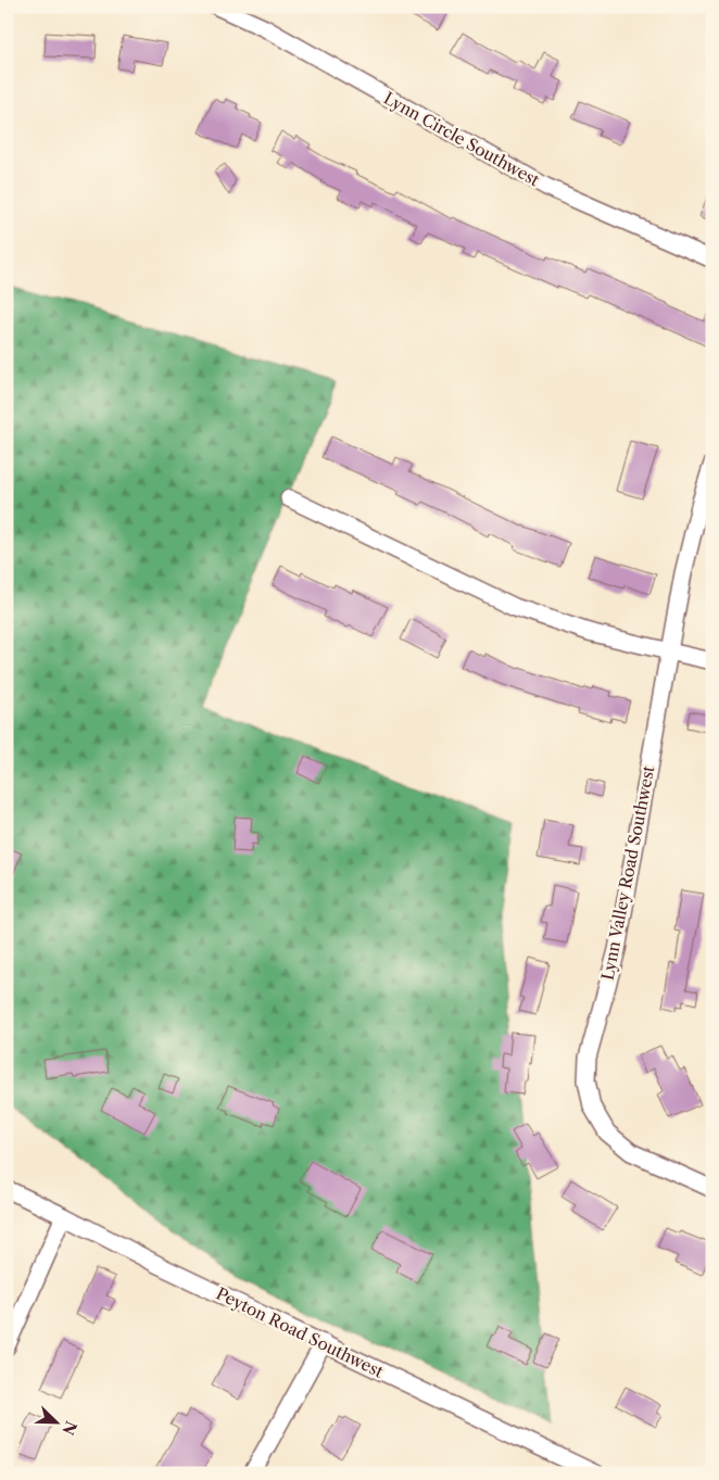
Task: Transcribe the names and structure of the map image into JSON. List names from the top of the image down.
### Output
{
  "streets": {
    "street": ["Lynn Circle Southwest", "Lynn Valley Road Southwest", "Peyton Road Southwest"]
  },
  "north": "bottom right"
}
